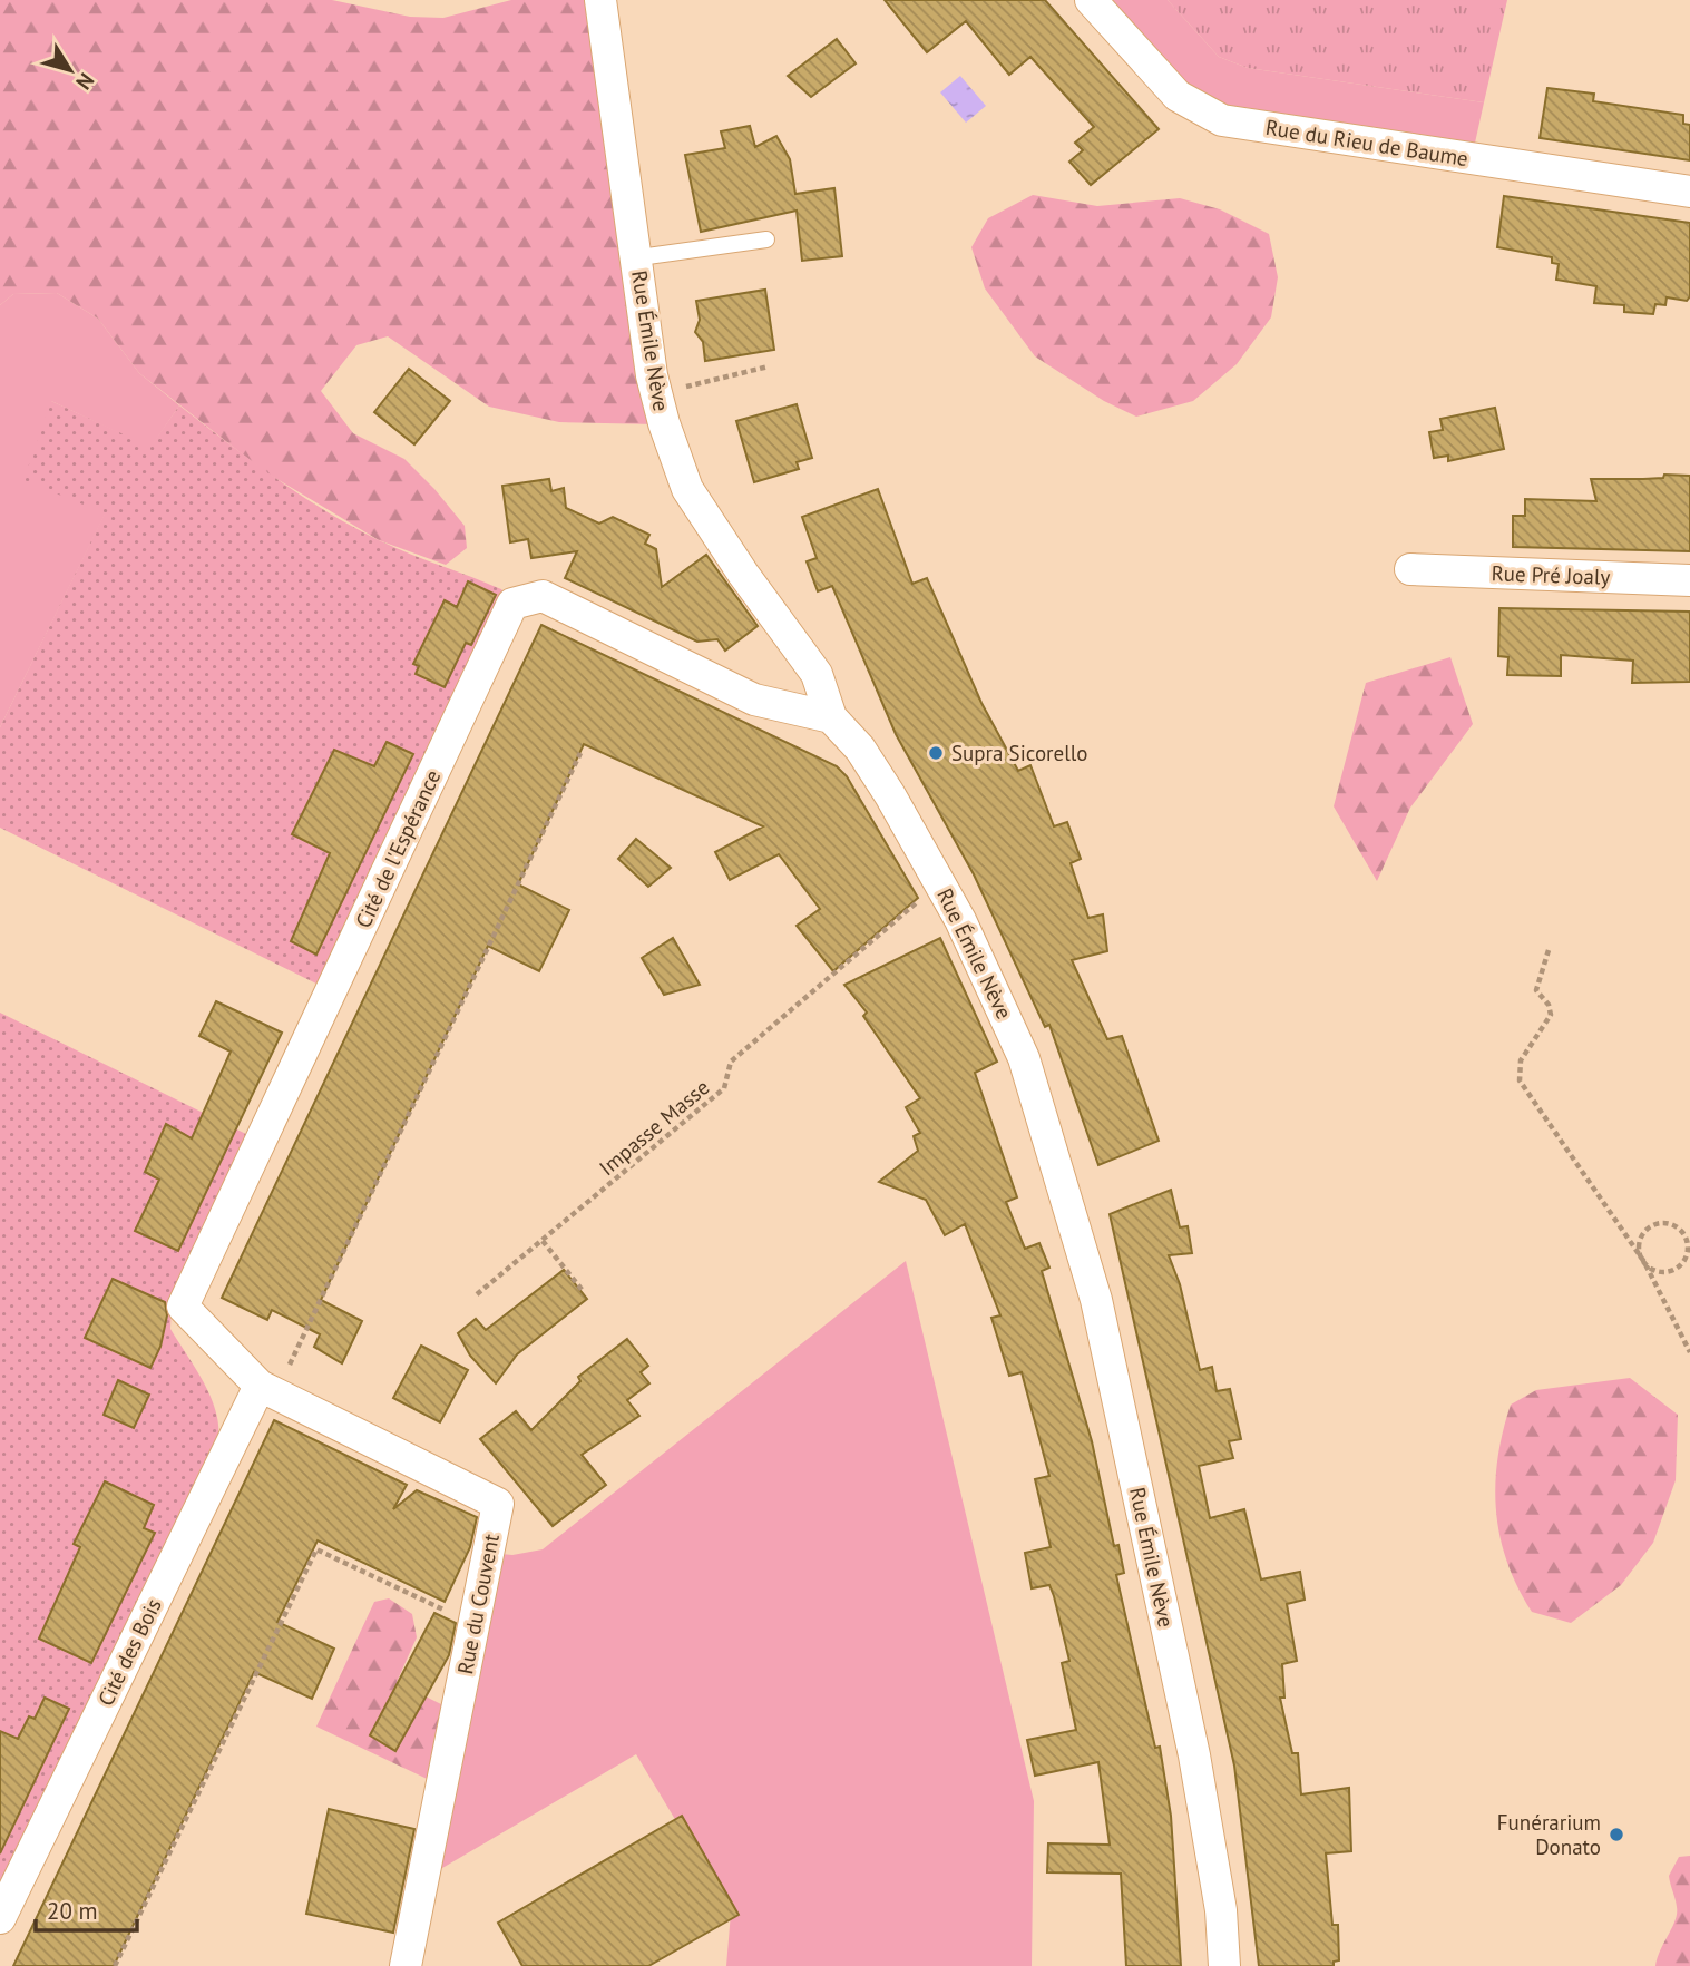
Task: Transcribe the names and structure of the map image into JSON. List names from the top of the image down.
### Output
{
  "streets": {
    "street": [
      "Rue du Rieu de Baume",
      "Rue Émile Nève",
      "Rue Pré Joaly",
      "Cité de l'Espérance",
      "Rue du Couvent",
      "Cité des Bois"
    ],
    "path": ["Impasse Masse"]
  },
  "crossings": [
    ["Rue Émile Nève", "Cité de l'Espérance"],
    ["Rue Émile Nève", "Impasse Masse"],
    ["Cité de l'Espérance", "Rue du Couvent"],
    ["Cité de l'Espérance", "Cité des Bois"],
    ["Rue du Couvent", "Cité des Bois"]
  ],
  "places": ["Supra Sicorello", "Funérarium Donato"],
  "scale_bar": "20 m",
  "north": "bottom right"
}
